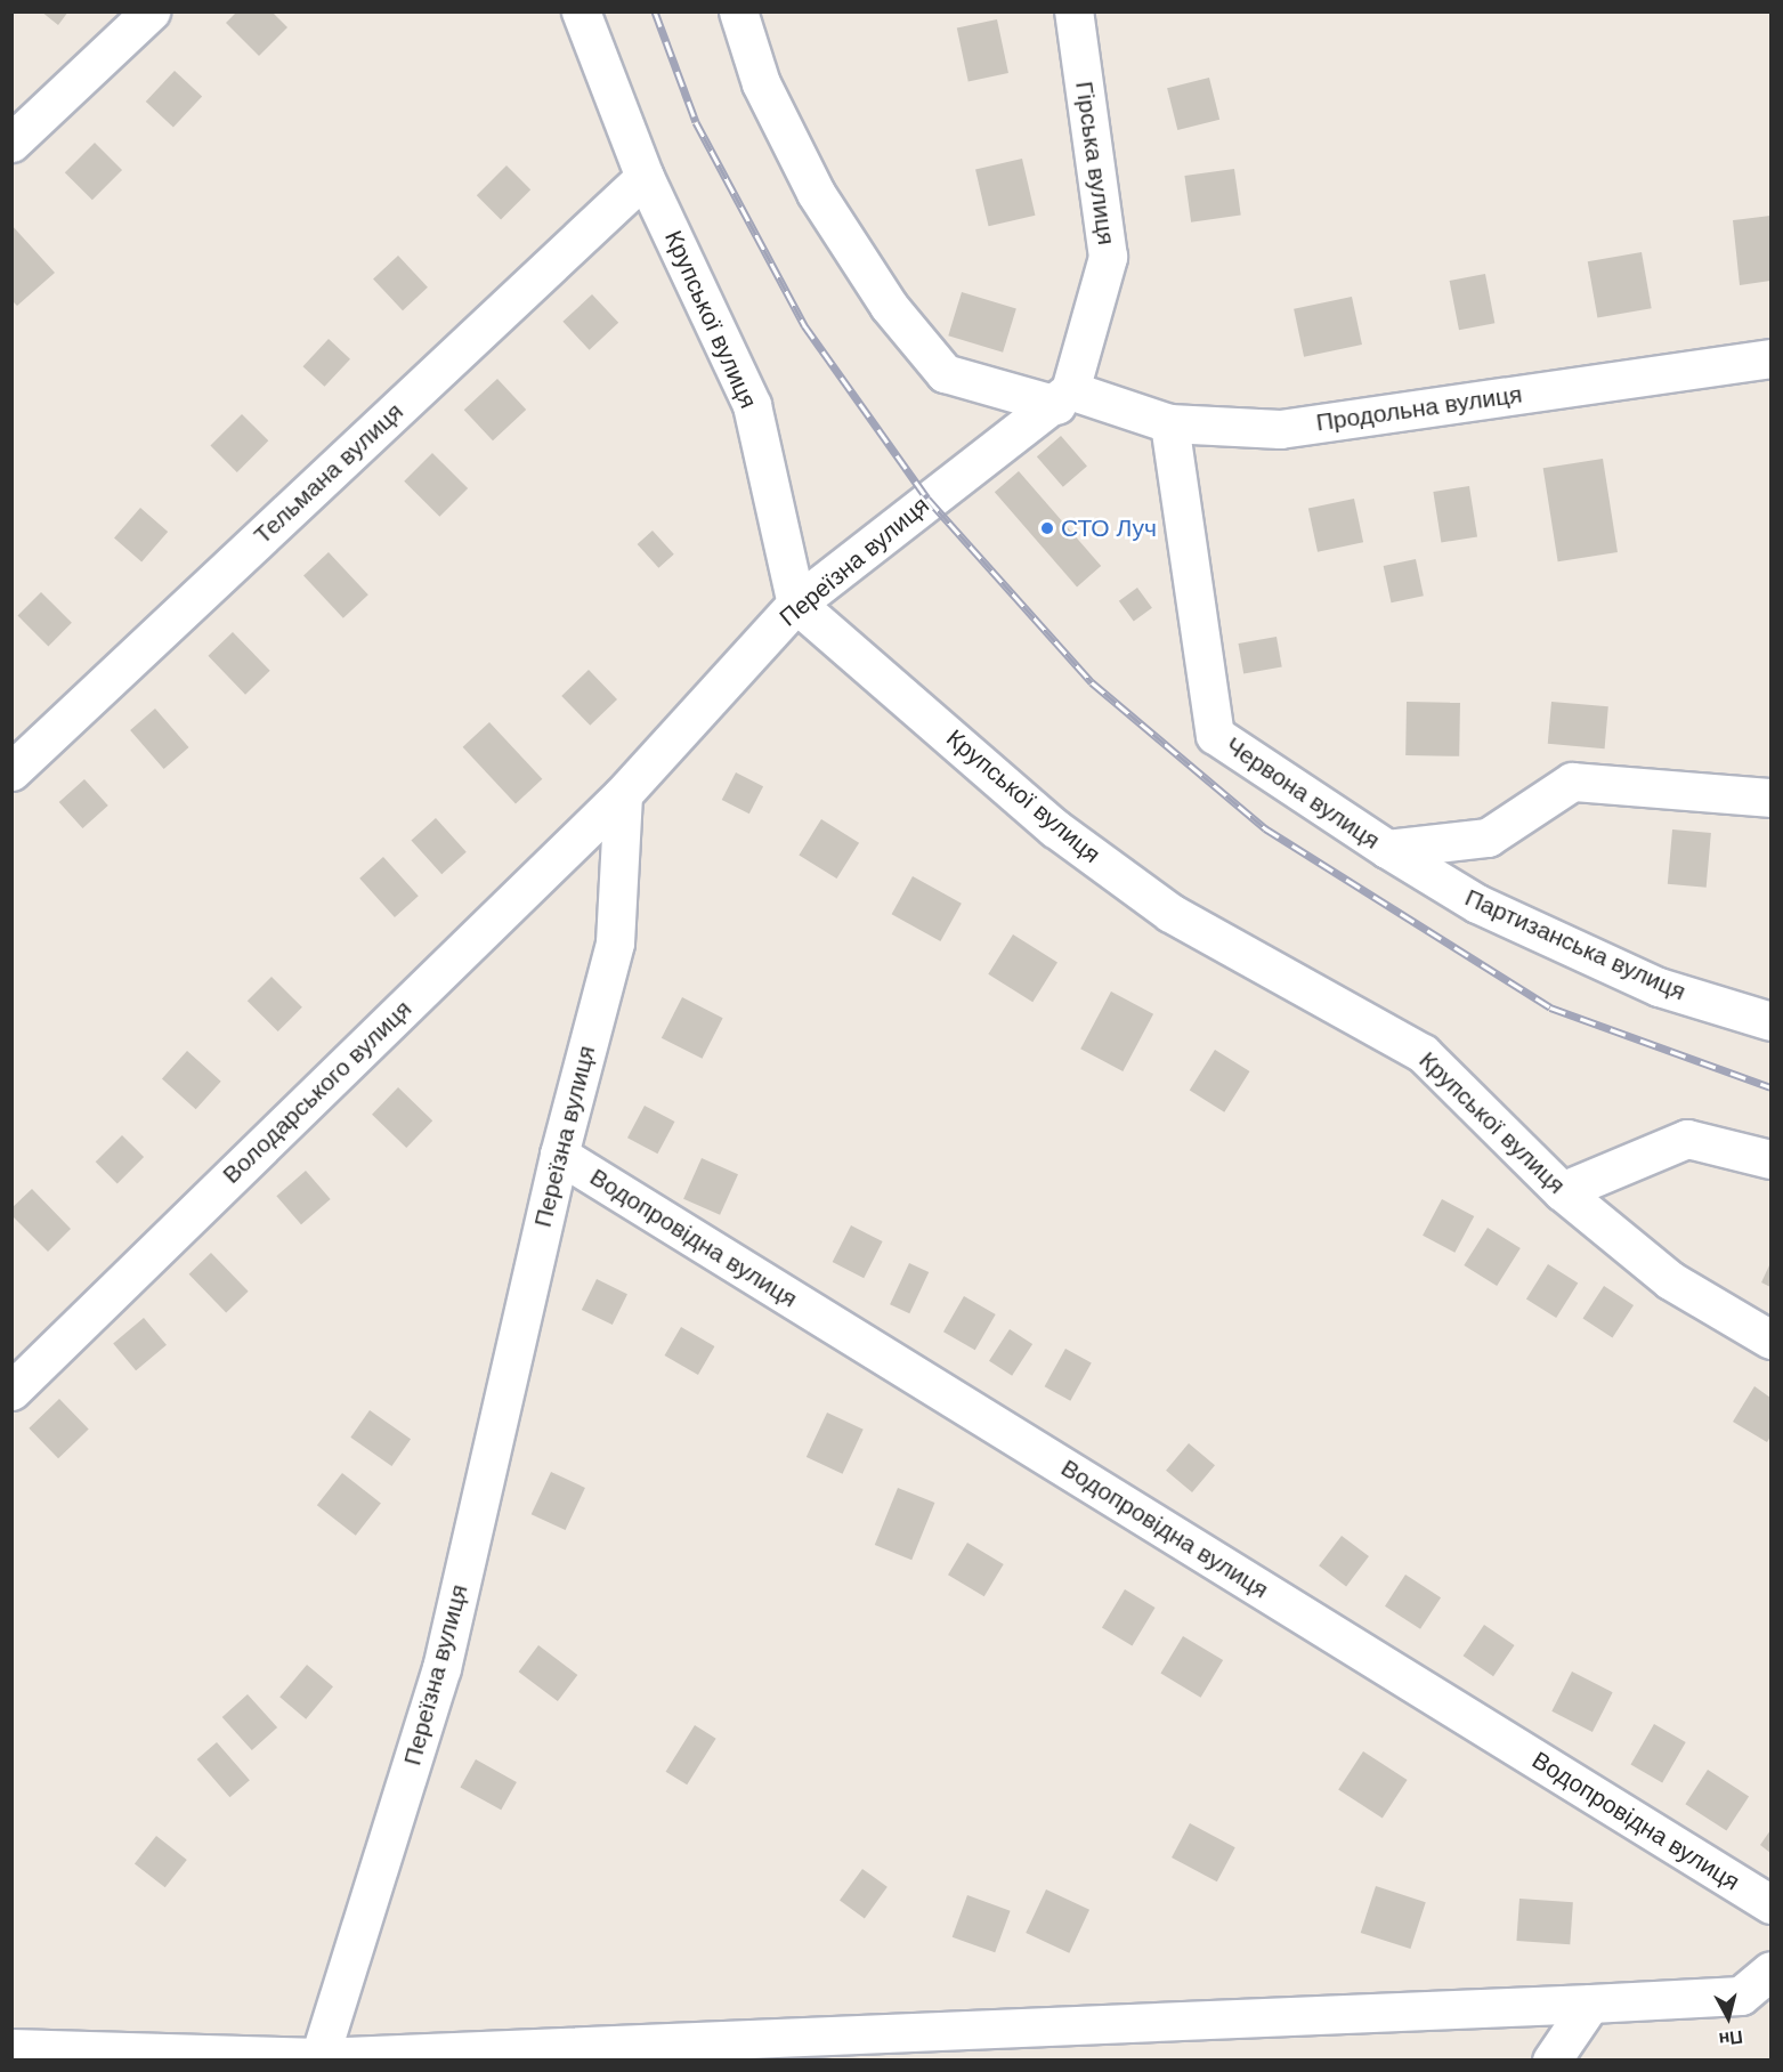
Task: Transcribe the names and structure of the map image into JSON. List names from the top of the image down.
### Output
{
  "streets": {
    "street": [
      "Гірська вулиця",
      "Крупської вулиця",
      "Продольна вулиця",
      "Тельмана вулиця",
      "Переїзна вулиця",
      "Червона вулиця",
      "Партизанська вулиця",
      "Володарського вулиця",
      "Водопровідна вулиця"
    ]
  },
  "crossings": [
    ["Гірська вулиця", "Продольна вулиця"],
    ["Гірська вулиця", "Переїзна вулиця"],
    ["Крупської вулиця", "Тельмана вулиця"],
    ["Крупської вулиця", "Переїзна вулиця"],
    ["Продольна вулиця", "Переїзна вулиця"],
    ["Продольна вулиця", "Червона вулиця"],
    ["Переїзна вулиця", "Володарського вулиця"],
    ["Переїзна вулиця", "Водопровідна вулиця"],
    ["Червона вулиця", "Партизанська вулиця"]
  ],
  "places": ["СТО Луч"],
  "north": "bottom"
}
